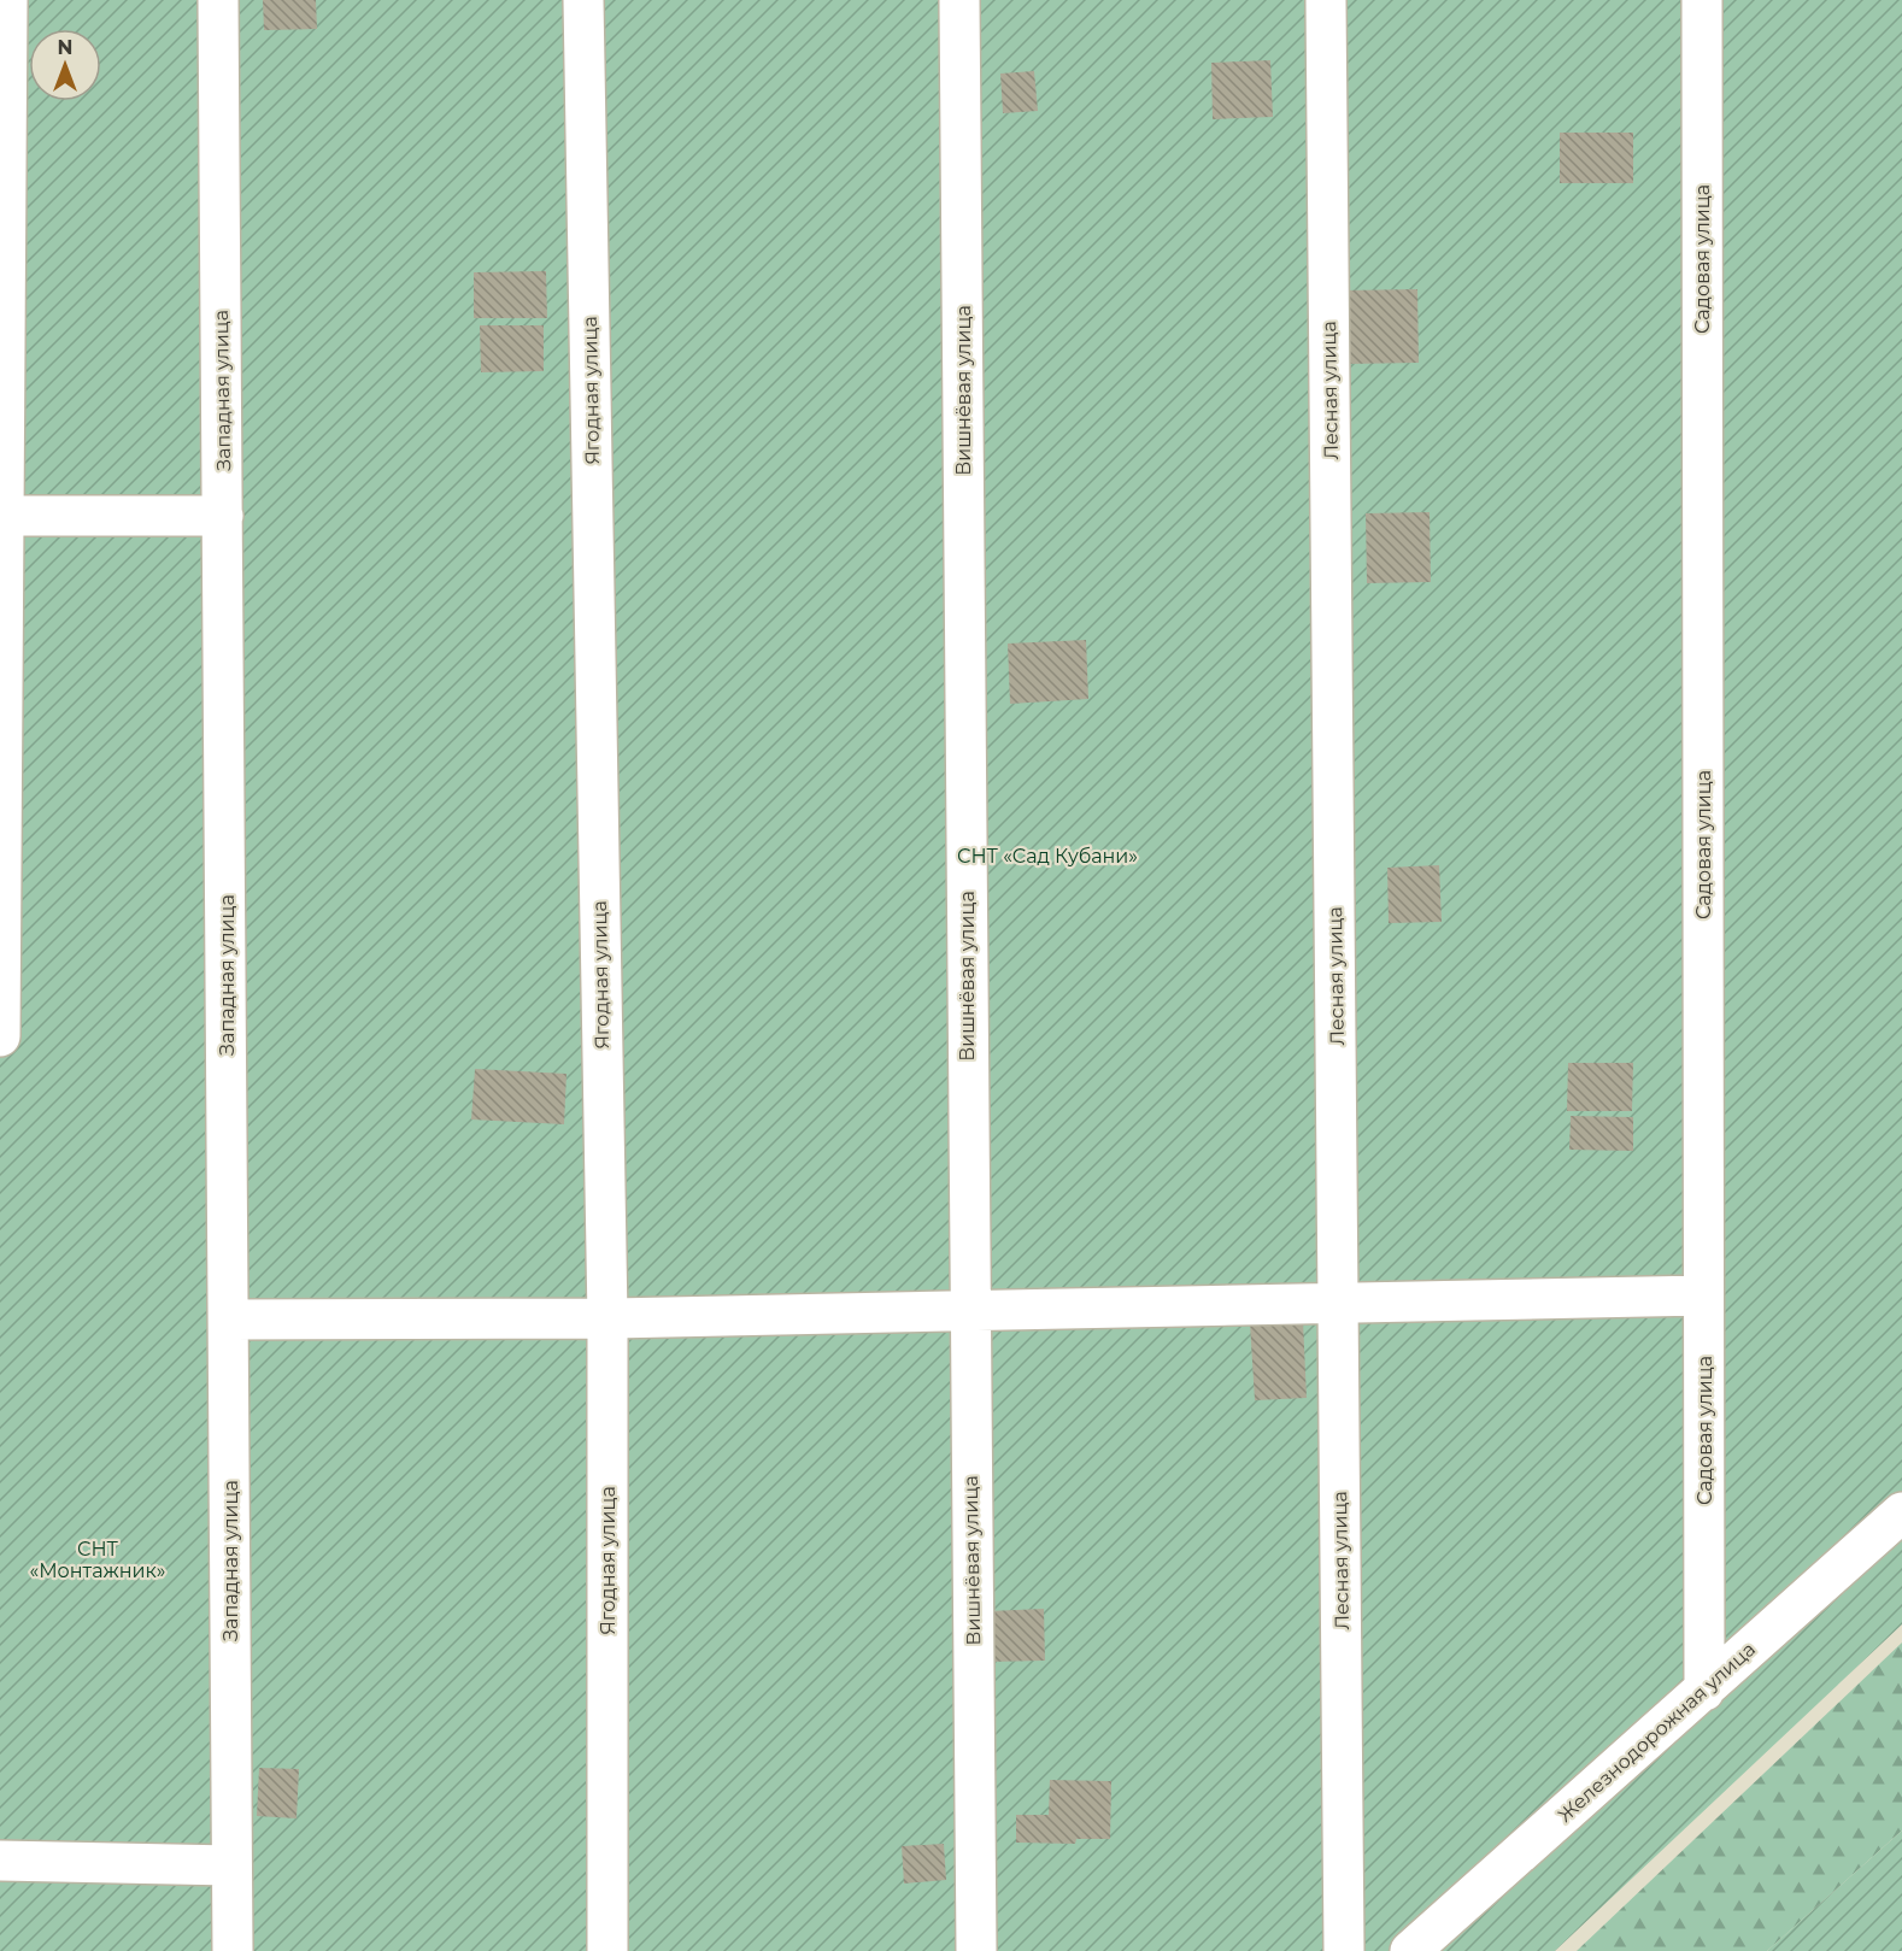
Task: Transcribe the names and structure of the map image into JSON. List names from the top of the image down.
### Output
{
  "streets": {
    "street": [
      "Садовая улица",
      "Западная улица",
      "Ягодная улица",
      "Вишнёвая улица",
      "Лесная улица",
      "Железнодорожная улица"
    ]
  },
  "crossings": [
    ["Садовая улица", "Железнодорожная улица"]
  ],
  "parks": ["СНТ «Сад Кубани»", "СНТ «Монтажник»"],
  "north": "top"
}
